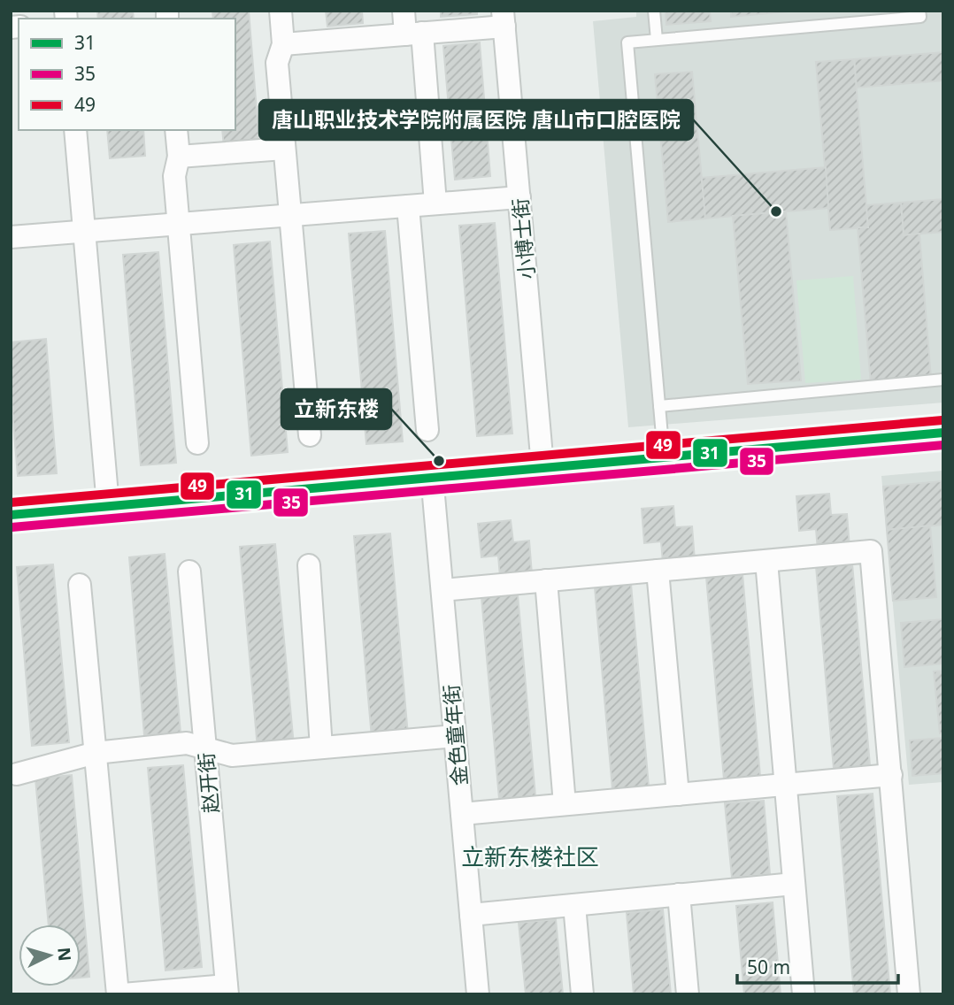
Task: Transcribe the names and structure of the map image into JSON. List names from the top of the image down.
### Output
{
  "streets": {
    "street": ["小博士街", "金色童年街", "赵开街"]
  },
  "districts": ["立新东楼社区"],
  "places": ["唐山职业技术学院附属医院 唐山市口腔医院", "立新东楼"],
  "lines": ["transit line 49", "transit line 31", "transit line 35"],
  "legend": ["31", "35", "49"],
  "scale_bar": "50 m",
  "north": "right"
}
